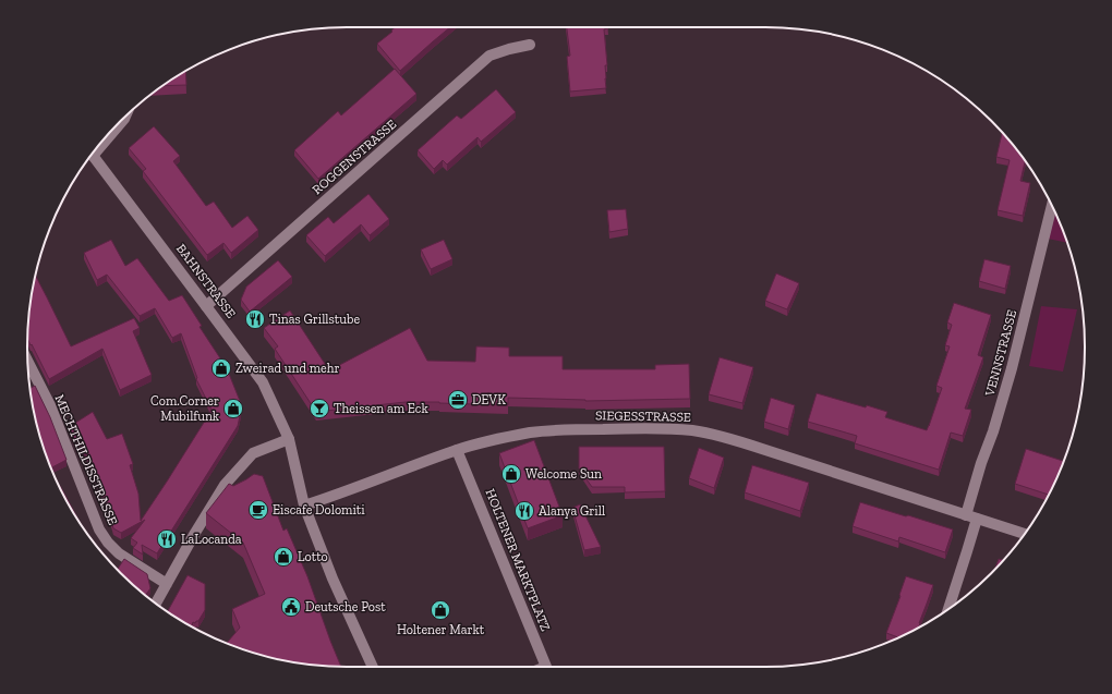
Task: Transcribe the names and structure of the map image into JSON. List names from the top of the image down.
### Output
{
  "streets": {
    "street": [
      "ROGGENSTRASSE",
      "BAHNSTRASSE",
      "VENNSTRASSE",
      "SIEGESSTRASSE",
      "MECHTHILDISSTRASSE",
      "HOLTENER MARKTPLATZ"
    ]
  },
  "crossings": [
    ["ROGGENSTRASSE", "BAHNSTRASSE"],
    ["BAHNSTRASSE", "SIEGESSTRASSE"],
    ["VENNSTRASSE", "SIEGESSTRASSE"],
    ["SIEGESSTRASSE", "HOLTENER MARKTPLATZ"]
  ],
  "places": {
    "restaurant": ["Tinas Grillstube", "Alanya Grill", "LaLocanda"],
    "shop": [
      "Zweirad und mehr",
      "Com.Corner Mubilfunk",
      "Welcome Sun",
      "Lotto",
      "Holtener Markt"
    ],
    "office": ["DEVK"],
    "bar": ["Theissen am Eck"],
    "cafe": ["Eiscafe Dolomiti"],
    "public building": ["Deutsche Post"]
  }
}
